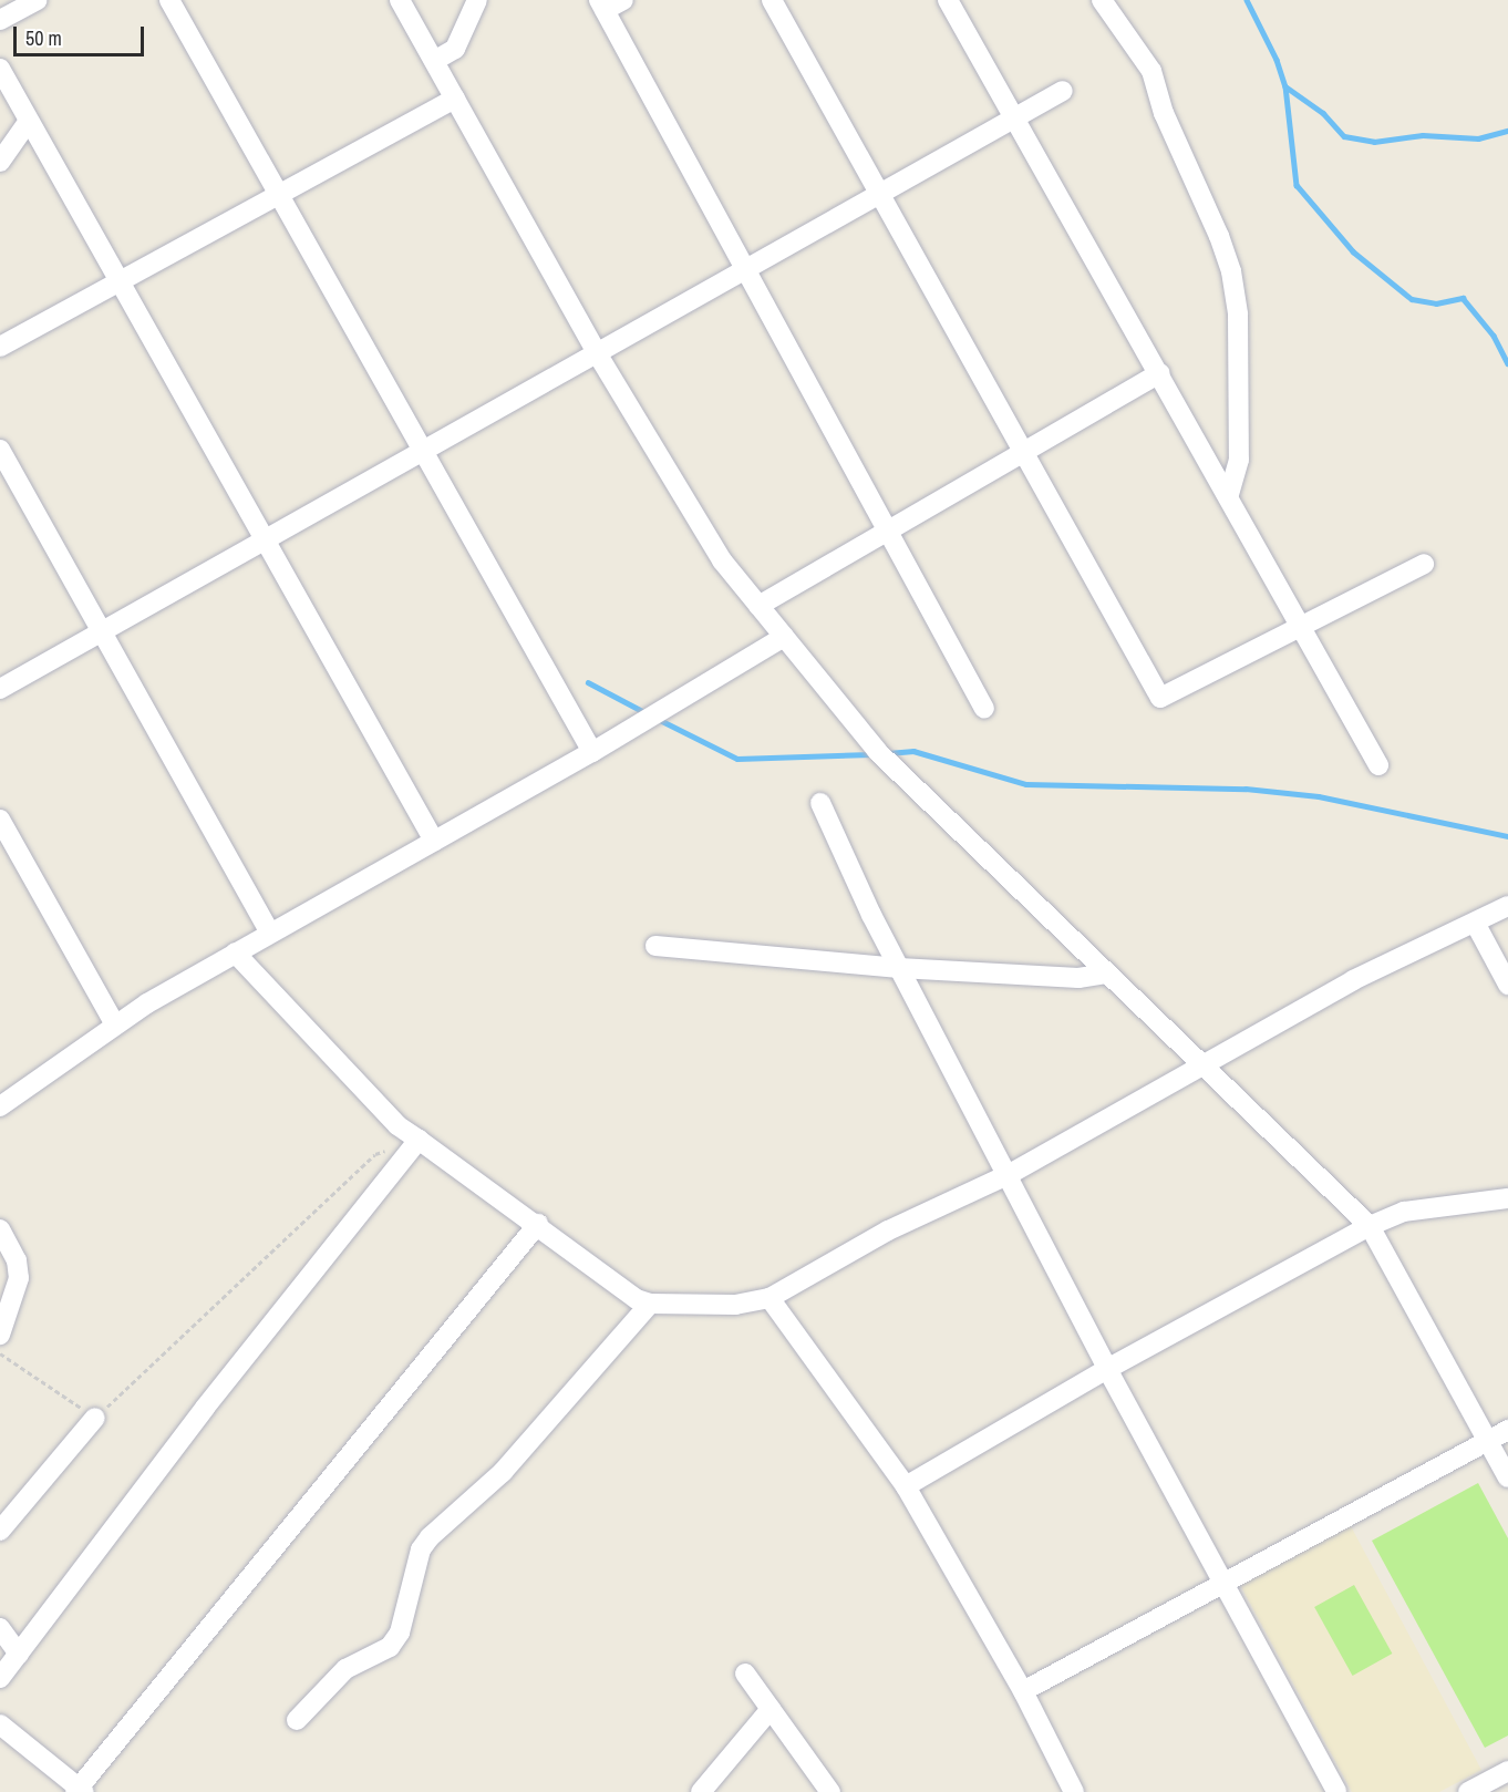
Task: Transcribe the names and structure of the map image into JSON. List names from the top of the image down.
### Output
{
  "scale_bar": "50 m"
}
